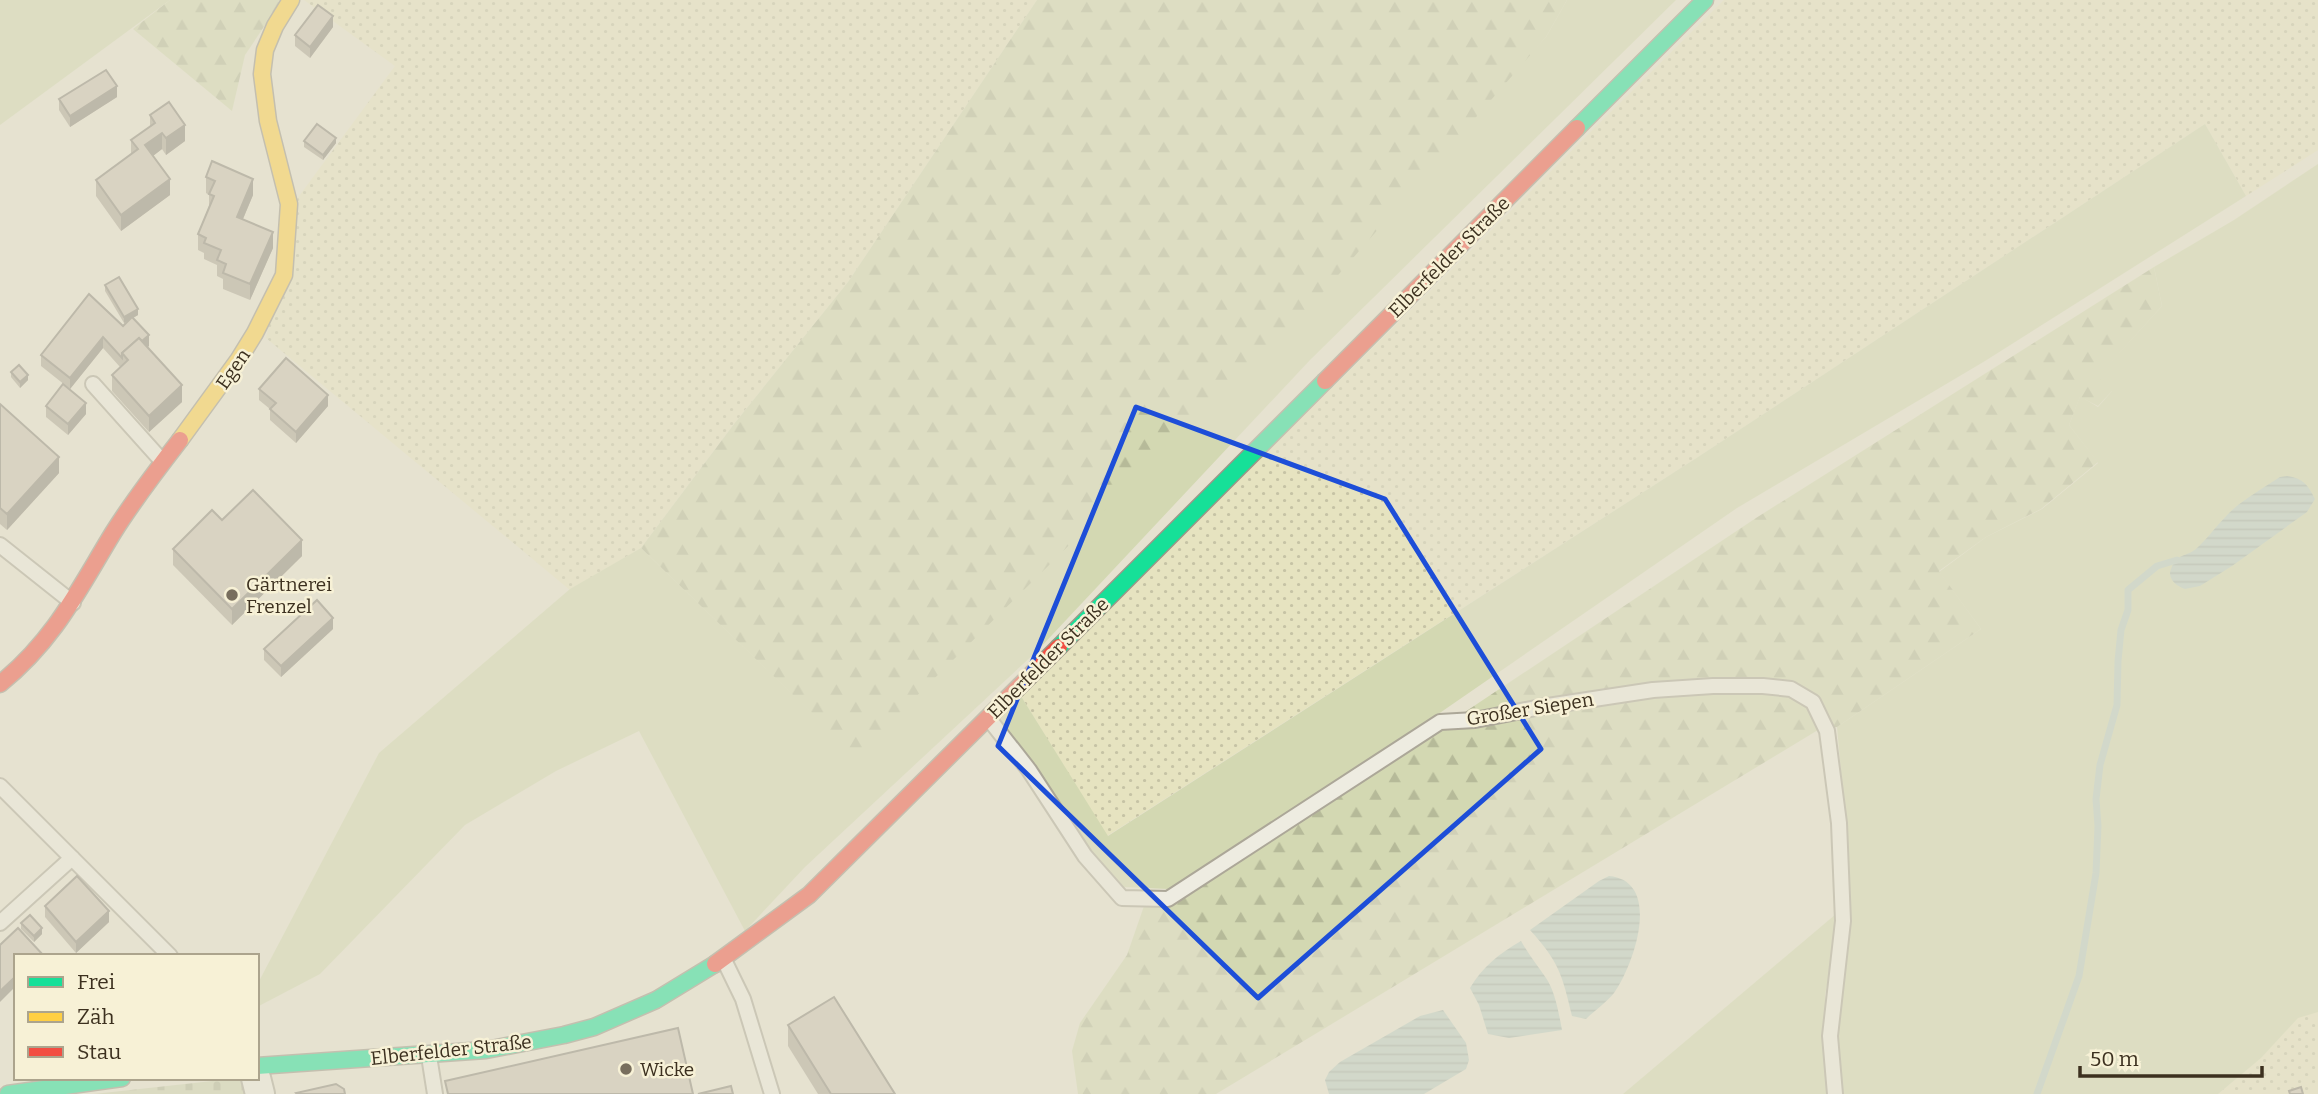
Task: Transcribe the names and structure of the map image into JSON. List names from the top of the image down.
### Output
{
  "streets": {
    "main road": ["Elberfelder Straße", "Egen"],
    "lane": ["Großer Siepen"]
  },
  "crossings": [
    ["Elberfelder Straße", "Großer Siepen"]
  ],
  "places": ["Gärtnerei Frenzel", "Wicke"],
  "legend": ["Frei", "Zäh", "Stau"],
  "scale_bar": "50 m"
}
